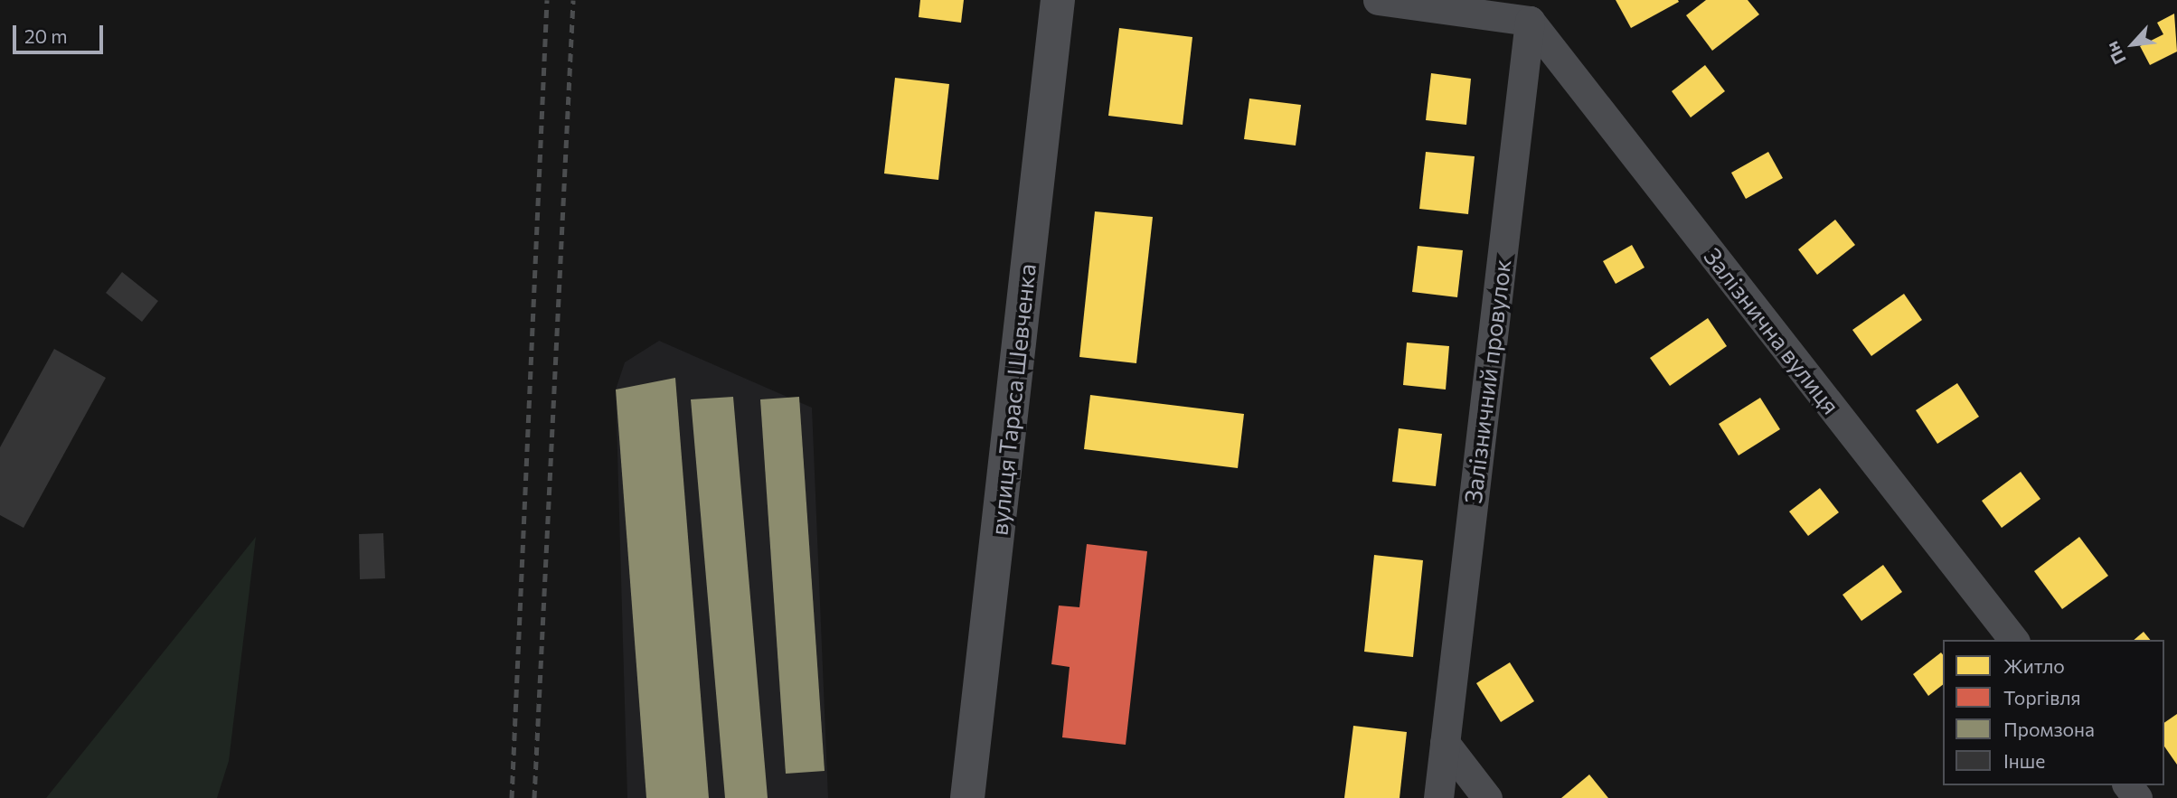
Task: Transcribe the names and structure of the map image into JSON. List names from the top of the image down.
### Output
{
  "streets": {
    "main road": ["вулиця Тараса Шевченка"],
    "street": ["Залізнична вулиця", "Залізничний провулок"]
  },
  "crossings": [
    ["Залізнична вулиця", "Залізничний провулок"]
  ],
  "legend": [
    "Житло",
    "Торгівля",
    "Промзона",
    "Інше"
  ],
  "scale_bar": "20 m",
  "north": "bottom left"
}
